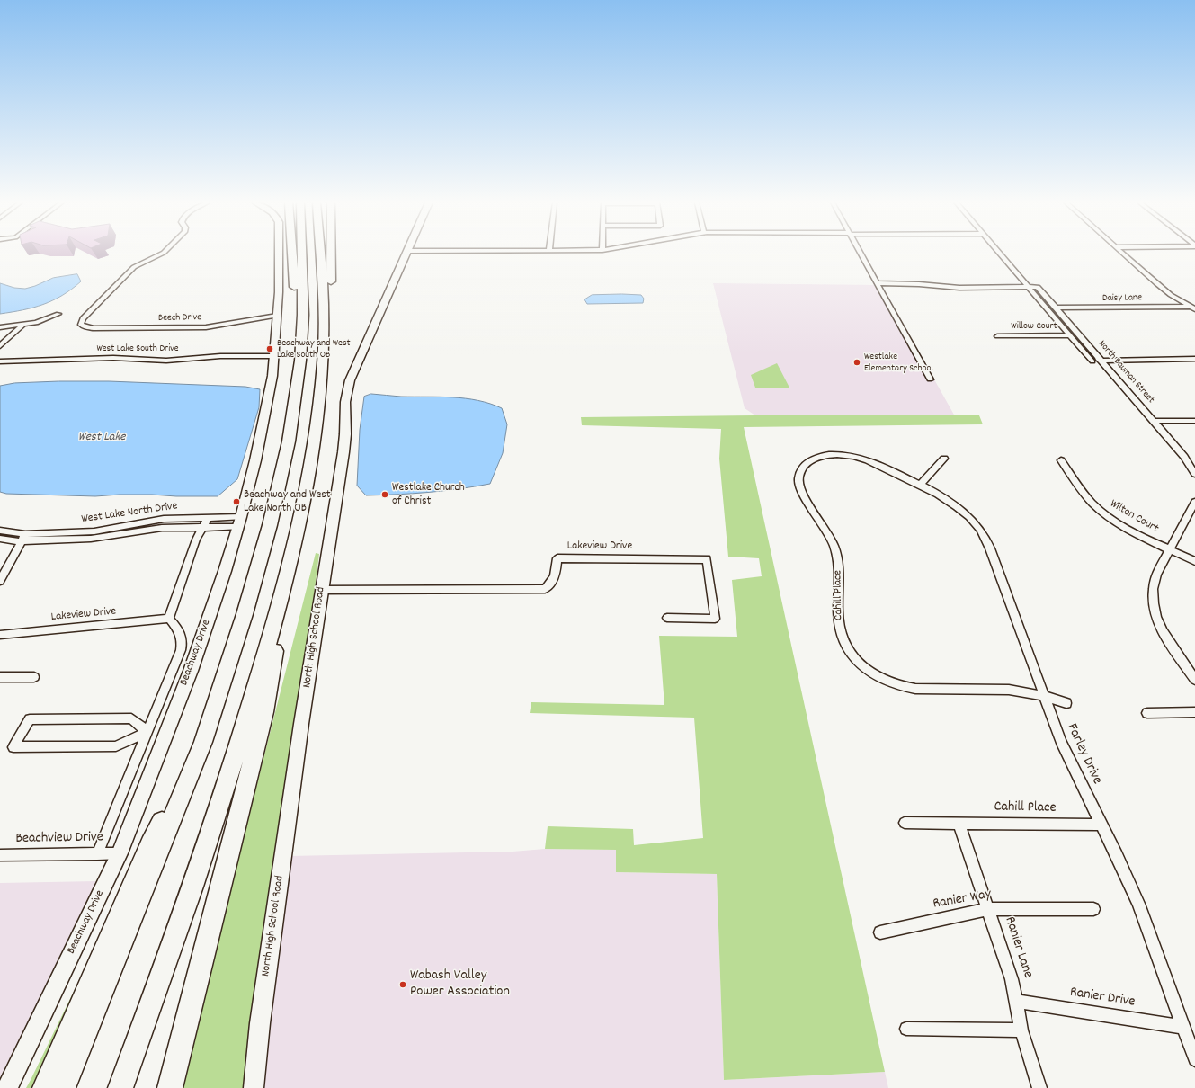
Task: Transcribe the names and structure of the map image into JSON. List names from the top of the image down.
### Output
{
  "streets": {
    "street": [
      "Daisy Lane",
      "Beech Drive",
      "Willow Court",
      "West Lake South Drive",
      "North Bauman Street",
      "West Lake North Drive",
      "Wilton Court",
      "Lakeview Drive",
      "Cahill Place",
      "North High School Road",
      "Beachway Drive",
      "Farley Drive",
      "Beachview Drive",
      "Ranier Way",
      "Ranier Lane",
      "Ranier Drive"
    ]
  },
  "crossings": [
    ["Daisy Lane", "North Bauman Street"],
    ["Beech Drive", "Beachway Drive"],
    ["Willow Court", "North Bauman Street"],
    ["West Lake South Drive", "Beachway Drive"],
    ["West Lake North Drive", "Beachway Drive"],
    ["Lakeview Drive", "North High School Road"],
    ["Lakeview Drive", "Beachway Drive"],
    ["Cahill Place", "Farley Drive"],
    ["Cahill Place", "Ranier Lane"],
    ["Beachway Drive", "Beachview Drive"],
    ["Farley Drive", "Ranier Drive"],
    ["Ranier Way", "Ranier Lane"],
    ["Ranier Lane", "Ranier Drive"]
  ],
  "water": ["West Lake"],
  "places": [
    "Beachway and West Lake South OB",
    "Westlake Elementary School",
    "Westlake Church of Christ",
    "Beachway and West Lake North OB",
    "Wabash Valley Power Association"
  ]
}
